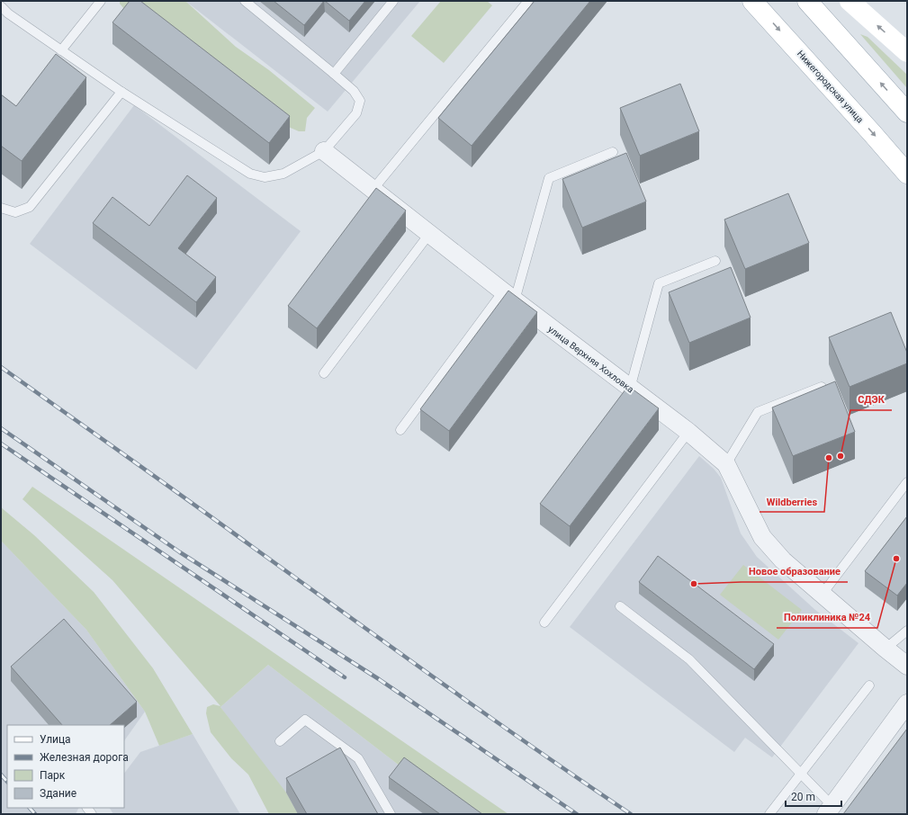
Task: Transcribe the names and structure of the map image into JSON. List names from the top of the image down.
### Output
{
  "streets": {
    "main road": ["Нижегородская улица"],
    "street": ["улица Верхняя Хохловка"]
  },
  "places": [
    "СДЭК",
    "Wildberries",
    "Поликлиника №24",
    "Новое образование"
  ],
  "legend": [
    "Улица",
    "Железная дорога",
    "Парк",
    "Здание"
  ],
  "scale_bar": "20 m"
}
